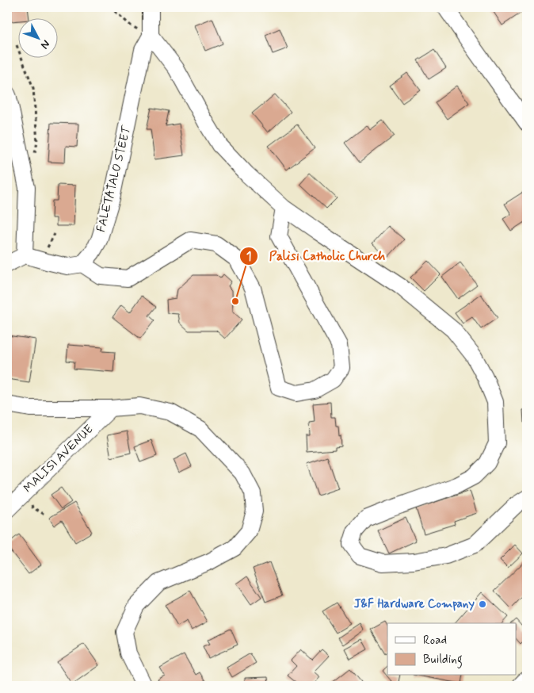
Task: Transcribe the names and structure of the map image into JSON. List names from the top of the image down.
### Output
{
  "streets": {
    "street": ["FALETATALO STEET", "MALISI AVENUE"]
  },
  "places": ["Palisi Catholic Church", "J&F Hardware Company"],
  "legend": ["Road", "Building"],
  "north": "bottom right"
}
